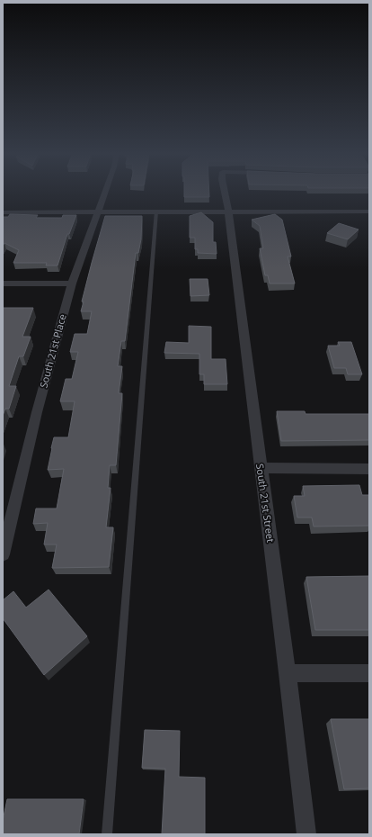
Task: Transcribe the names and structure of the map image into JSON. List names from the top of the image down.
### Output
{
  "streets": {
    "street": ["South 21st Place", "South 21st Street"]
  }
}
